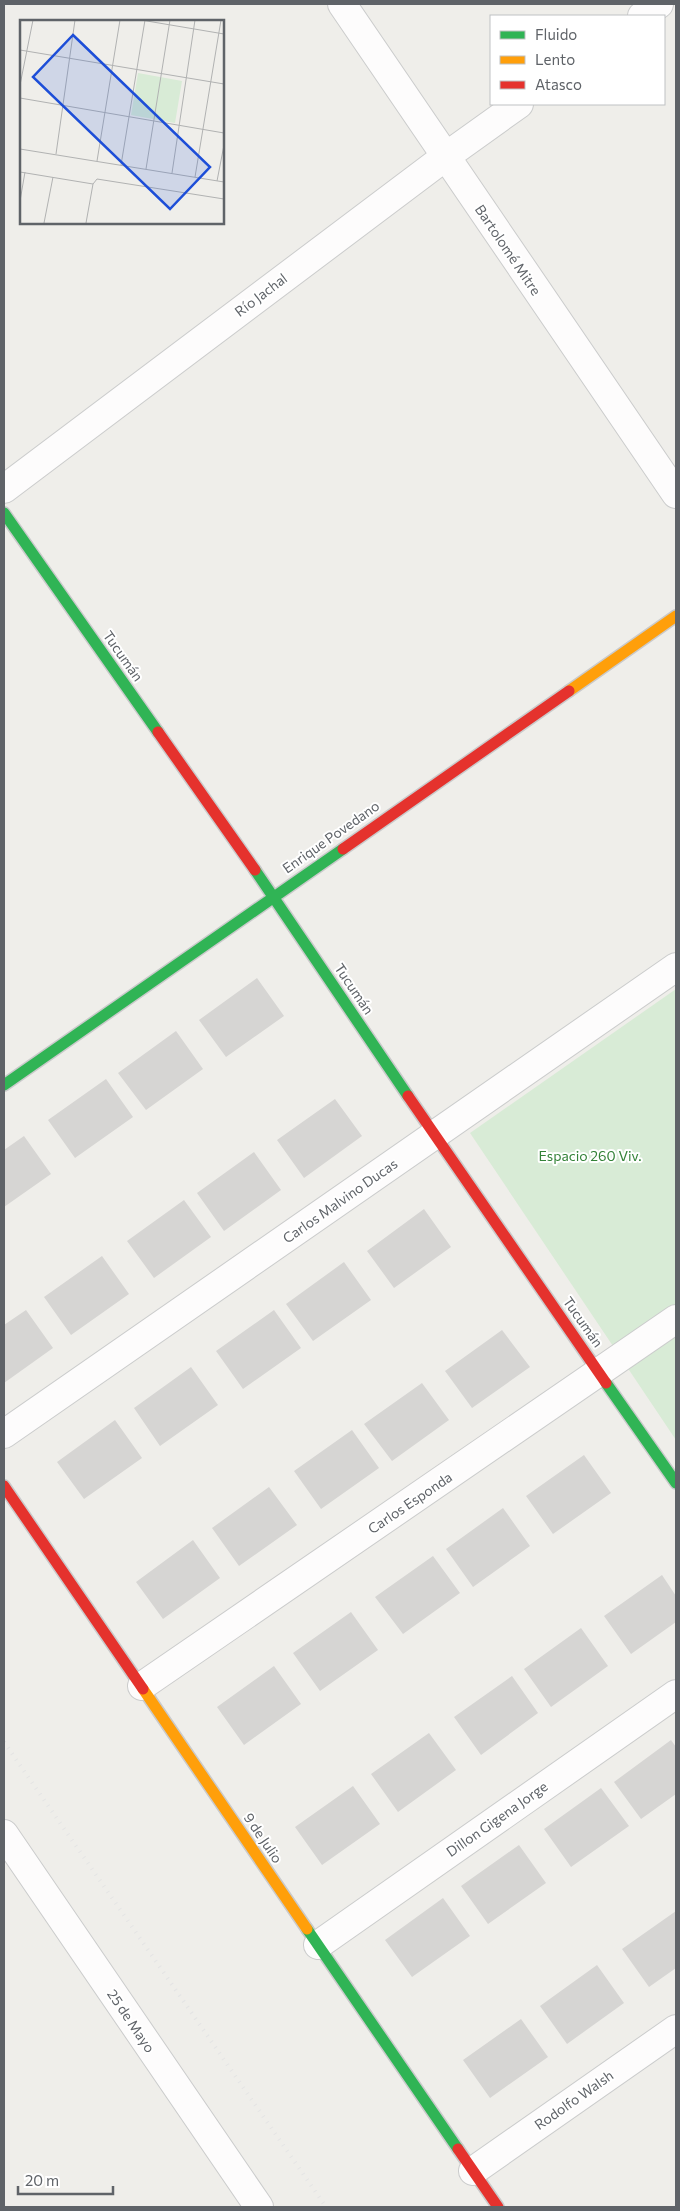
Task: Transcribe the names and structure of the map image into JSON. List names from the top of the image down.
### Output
{
  "streets": {
    "street": [
      "Bartolomé Mitre",
      "Río Jachal",
      "Tucumán",
      "Enrique Povedano",
      "Carlos Malvino Ducas",
      "Carlos Esponda",
      "Dillon Gigena Jorge",
      "9 de Julio",
      "25 de Mayo",
      "Rodolfo Walsh"
    ]
  },
  "crossings": [
    ["Bartolomé Mitre", "Río Jachal"],
    ["Tucumán", "Enrique Povedano"],
    ["Tucumán", "Carlos Malvino Ducas"],
    ["Tucumán", "Carlos Esponda"],
    ["Carlos Esponda", "9 de Julio"],
    ["Dillon Gigena Jorge", "9 de Julio"],
    ["9 de Julio", "Rodolfo Walsh"]
  ],
  "parks": ["Espacio 260 Viv."],
  "legend": ["Fluido", "Lento", "Atasco"],
  "scale_bar": "20 m"
}
